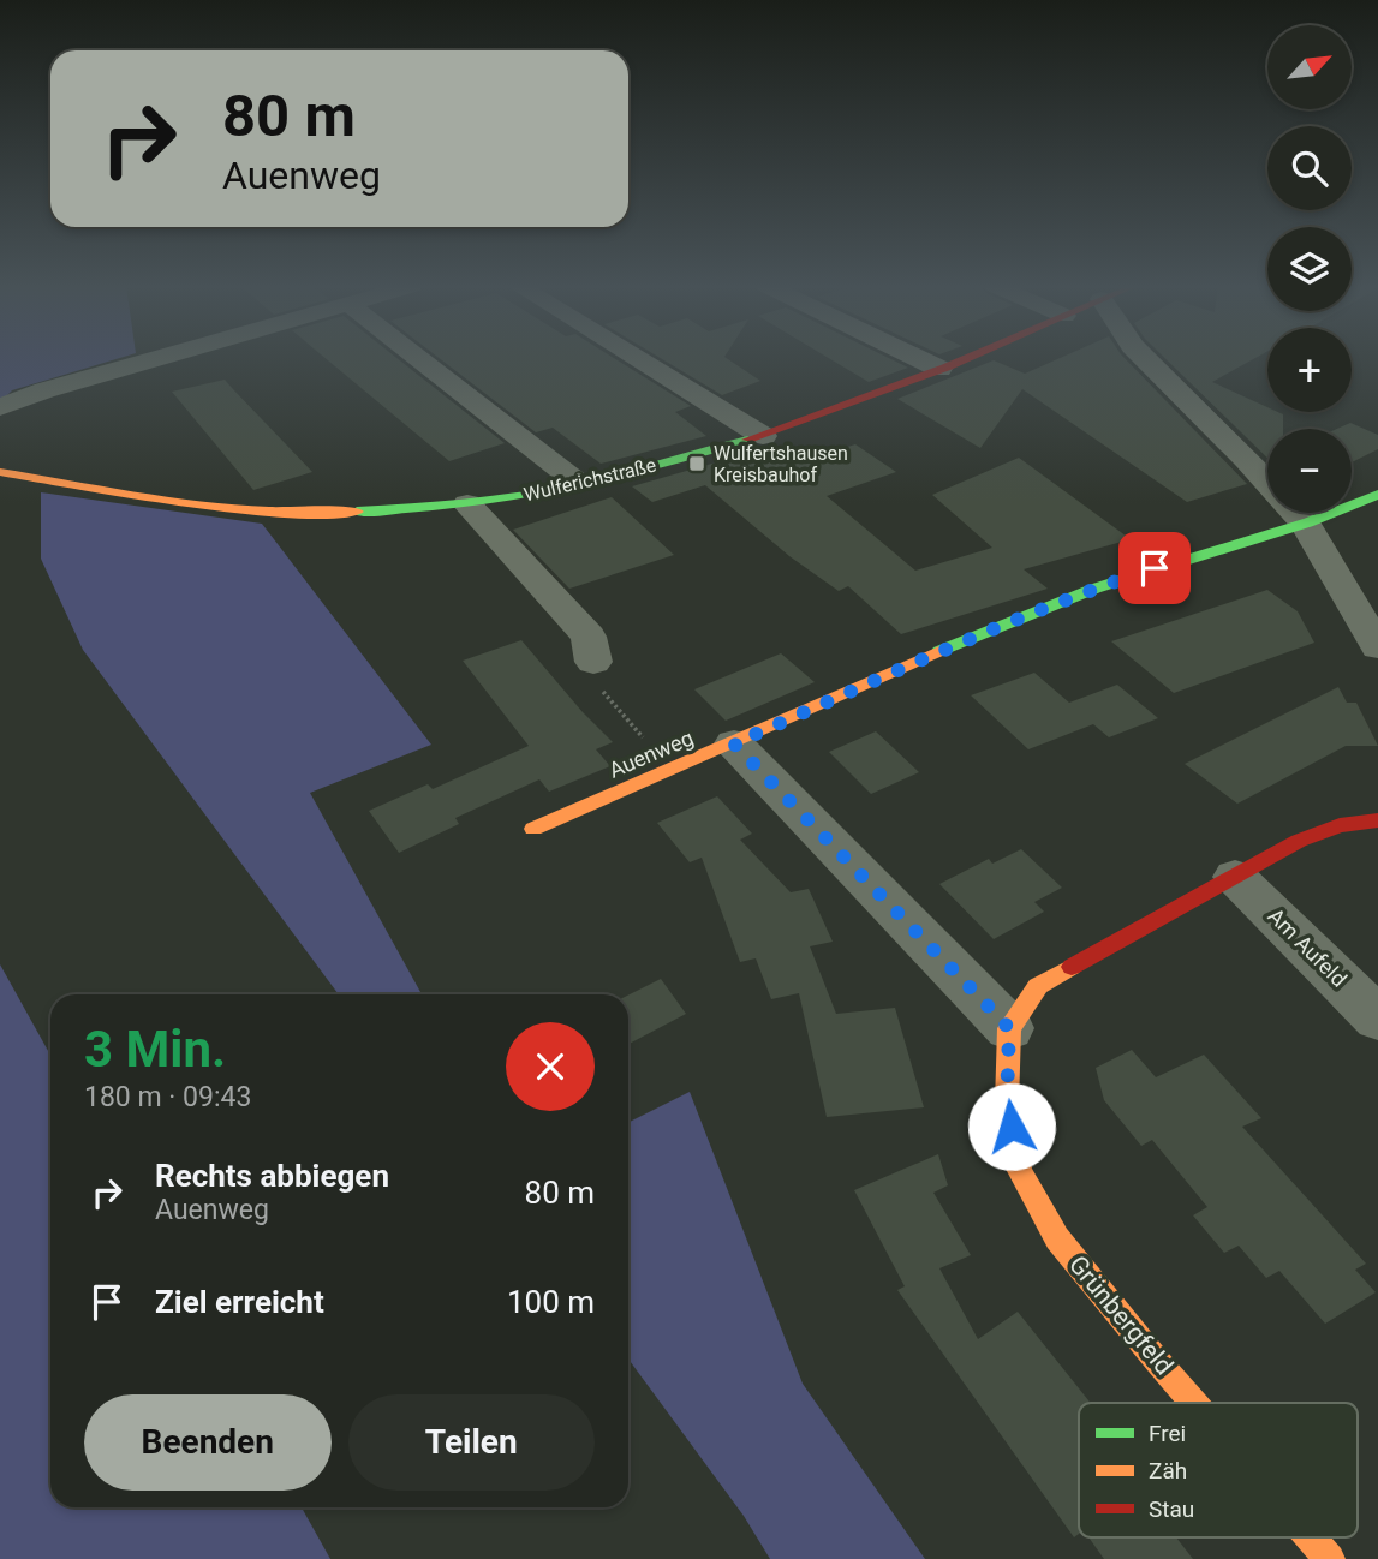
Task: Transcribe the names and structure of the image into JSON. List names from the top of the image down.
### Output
{
  "streets": {
    "street": [
      "Wulferichstraße",
      "Auenweg",
      "Am Aufeld",
      "Grünbergfeld"
    ]
  },
  "places": {
    "transit": ["Wulfertshausen Kreisbauhof"]
  },
  "legend": ["Frei", "Zäh", "Stau"],
  "north": "top right",
  "page": {
    "map_buttons": ["+", "−"],
    "turn": ["80 m", "Auenweg"],
    "heading": ["3 Min.", "180 m · 09:43"],
    "list": [
      {
        "name": "Rechts abbiegen",
        "note": "Auenweg",
        "value": "80 m"
      },
      {
        "name": "Ziel erreicht",
        "value": "100 m"
      }
    ],
    "buttons": ["Beenden", "Teilen"]
  }
}
